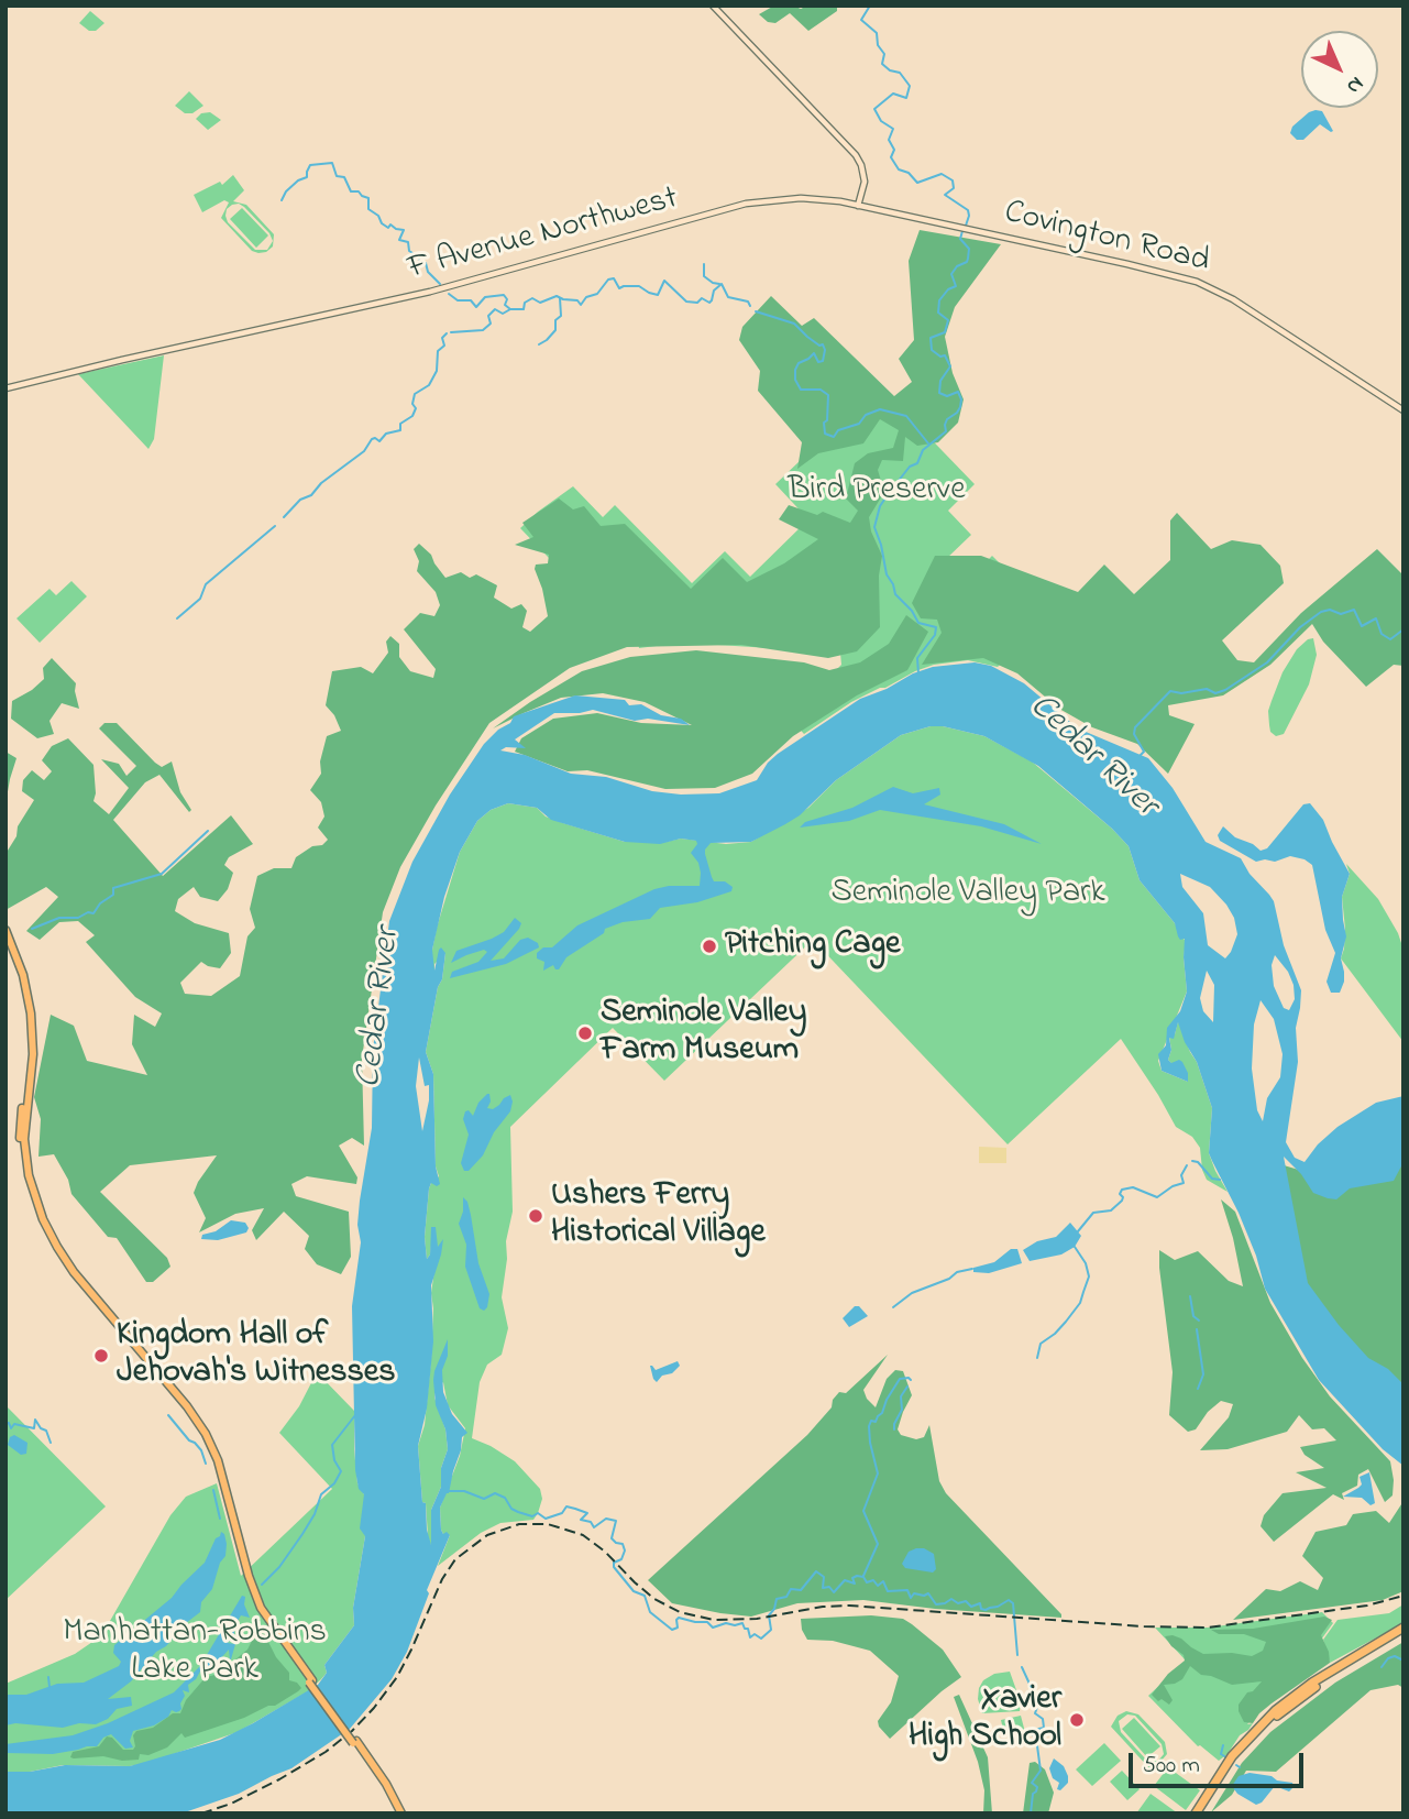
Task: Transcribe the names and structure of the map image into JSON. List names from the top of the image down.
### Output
{
  "streets": {
    "main road": ["F Avenue Northwest", "Covington Road"]
  },
  "crossings": [
    ["F Avenue Northwest", "Covington Road"]
  ],
  "water": ["Cedar River"],
  "parks": ["Bird Preserve", "Seminole Valley Park", "Manhattan-Robbins Lake Park"],
  "places": [
    "Pitching Cage",
    "Seminole Valley Farm Museum",
    "Ushers Ferry Historical Village",
    "Kingdom Hall of Jehovah's Witnesses",
    "Xavier High School"
  ],
  "scale_bar": "500 m",
  "north": "bottom right"
}
